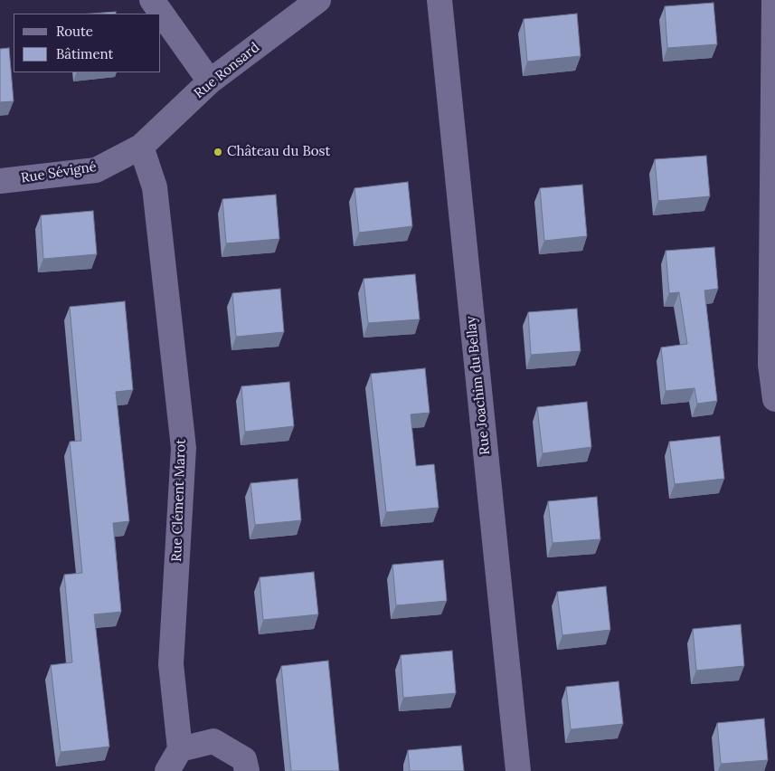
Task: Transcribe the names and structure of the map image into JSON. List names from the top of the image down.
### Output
{
  "streets": {
    "street": [
      "Rue Ronsard",
      "Rue Sévigné",
      "Rue Joachim du Bellay",
      "Rue Clément Marot"
    ]
  },
  "crossings": [
    ["Rue Ronsard", "Rue Sévigné"],
    ["Rue Ronsard", "Rue Clément Marot"],
    ["Rue Sévigné", "Rue Clément Marot"]
  ],
  "places": ["Château du Bost"],
  "legend": ["Route", "Bâtiment"]
}
